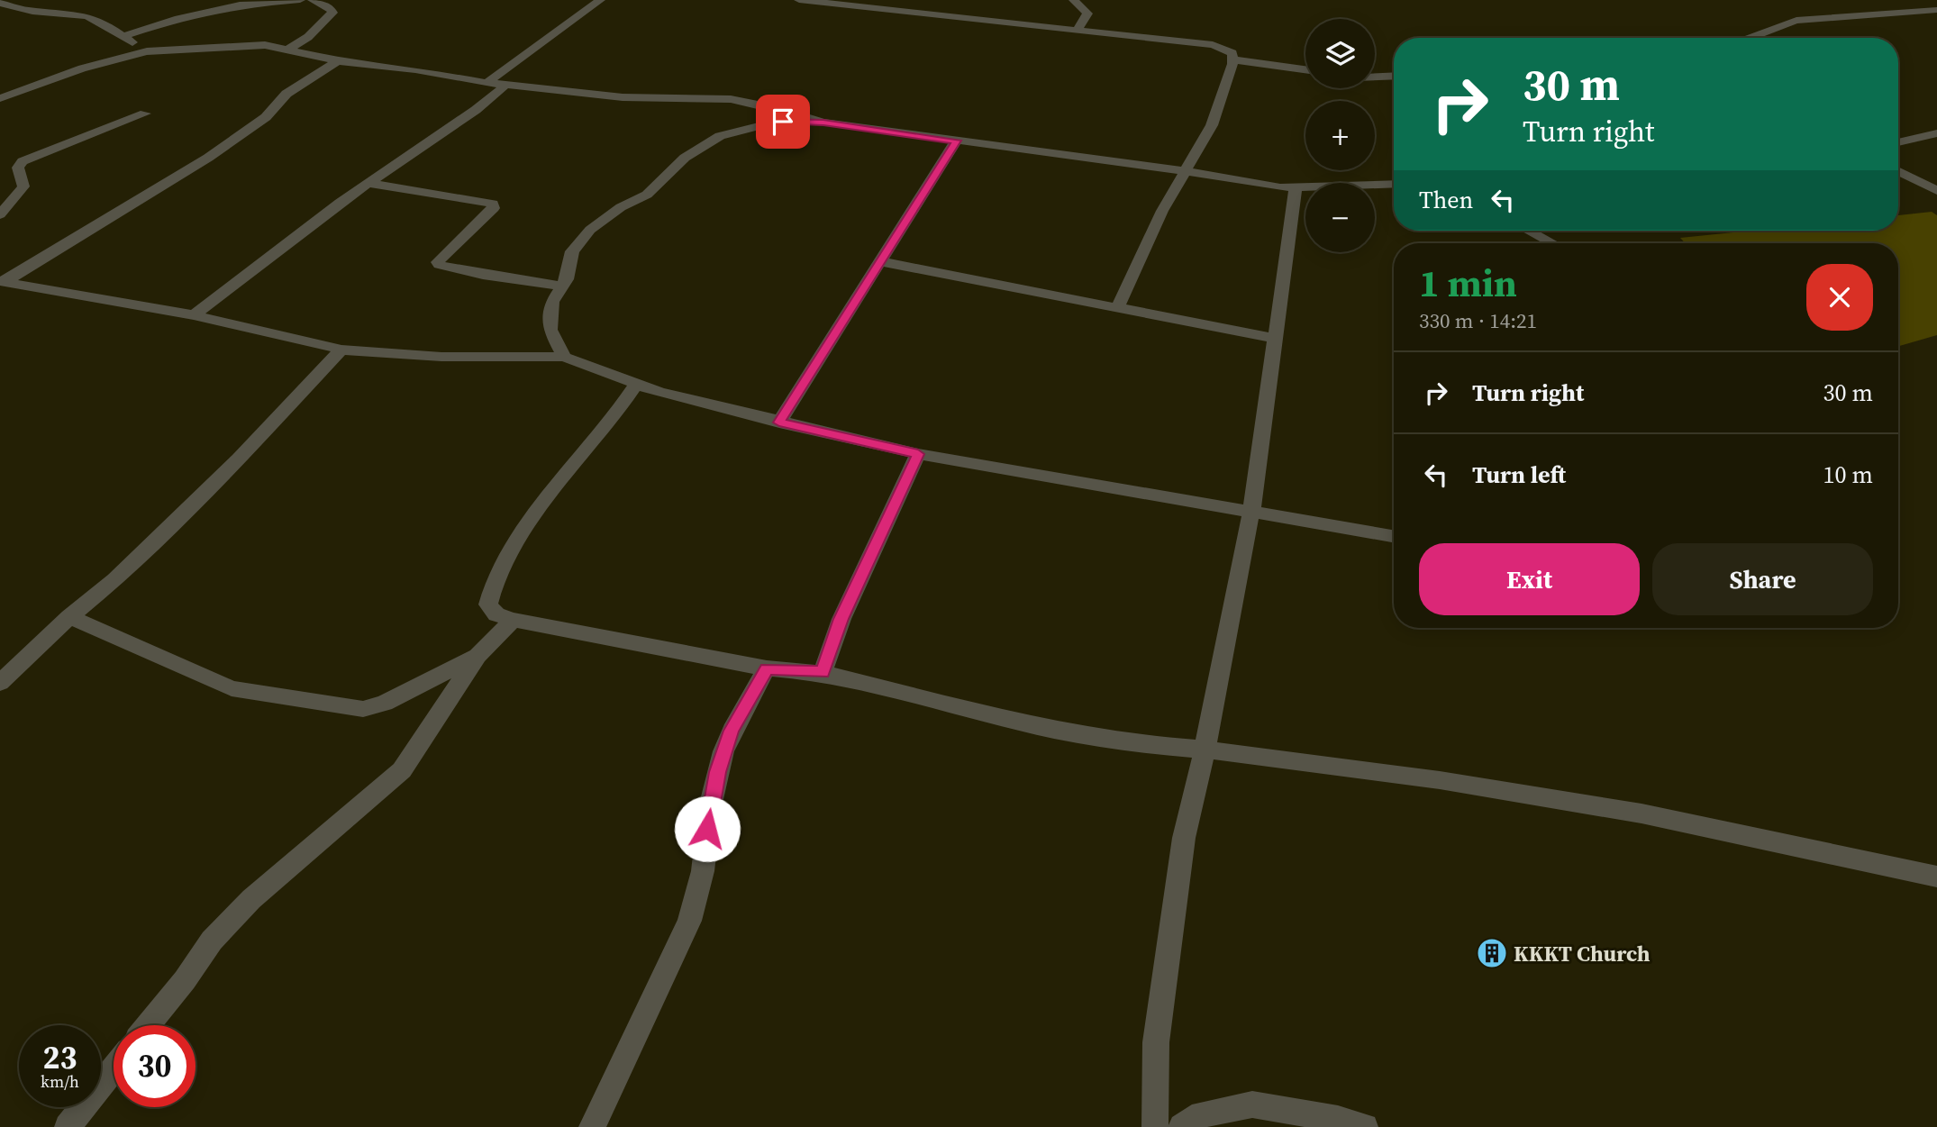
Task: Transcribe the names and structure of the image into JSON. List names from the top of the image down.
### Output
{
  "places": {
    "building": ["KKKT Church"]
  },
  "page": {
    "map_buttons": ["+", "−"],
    "turn": ["30 m", "Turn right"],
    "then": "Then",
    "heading": ["1 min", "330 m · 14:21"],
    "list": [
      {
        "name": "Turn right",
        "value": "30 m"
      },
      {
        "name": "Turn left",
        "value": "10 m"
      }
    ],
    "buttons": ["Exit", "Share"],
    "speed": "23 km/h",
    "limit": "30"
  }
}
